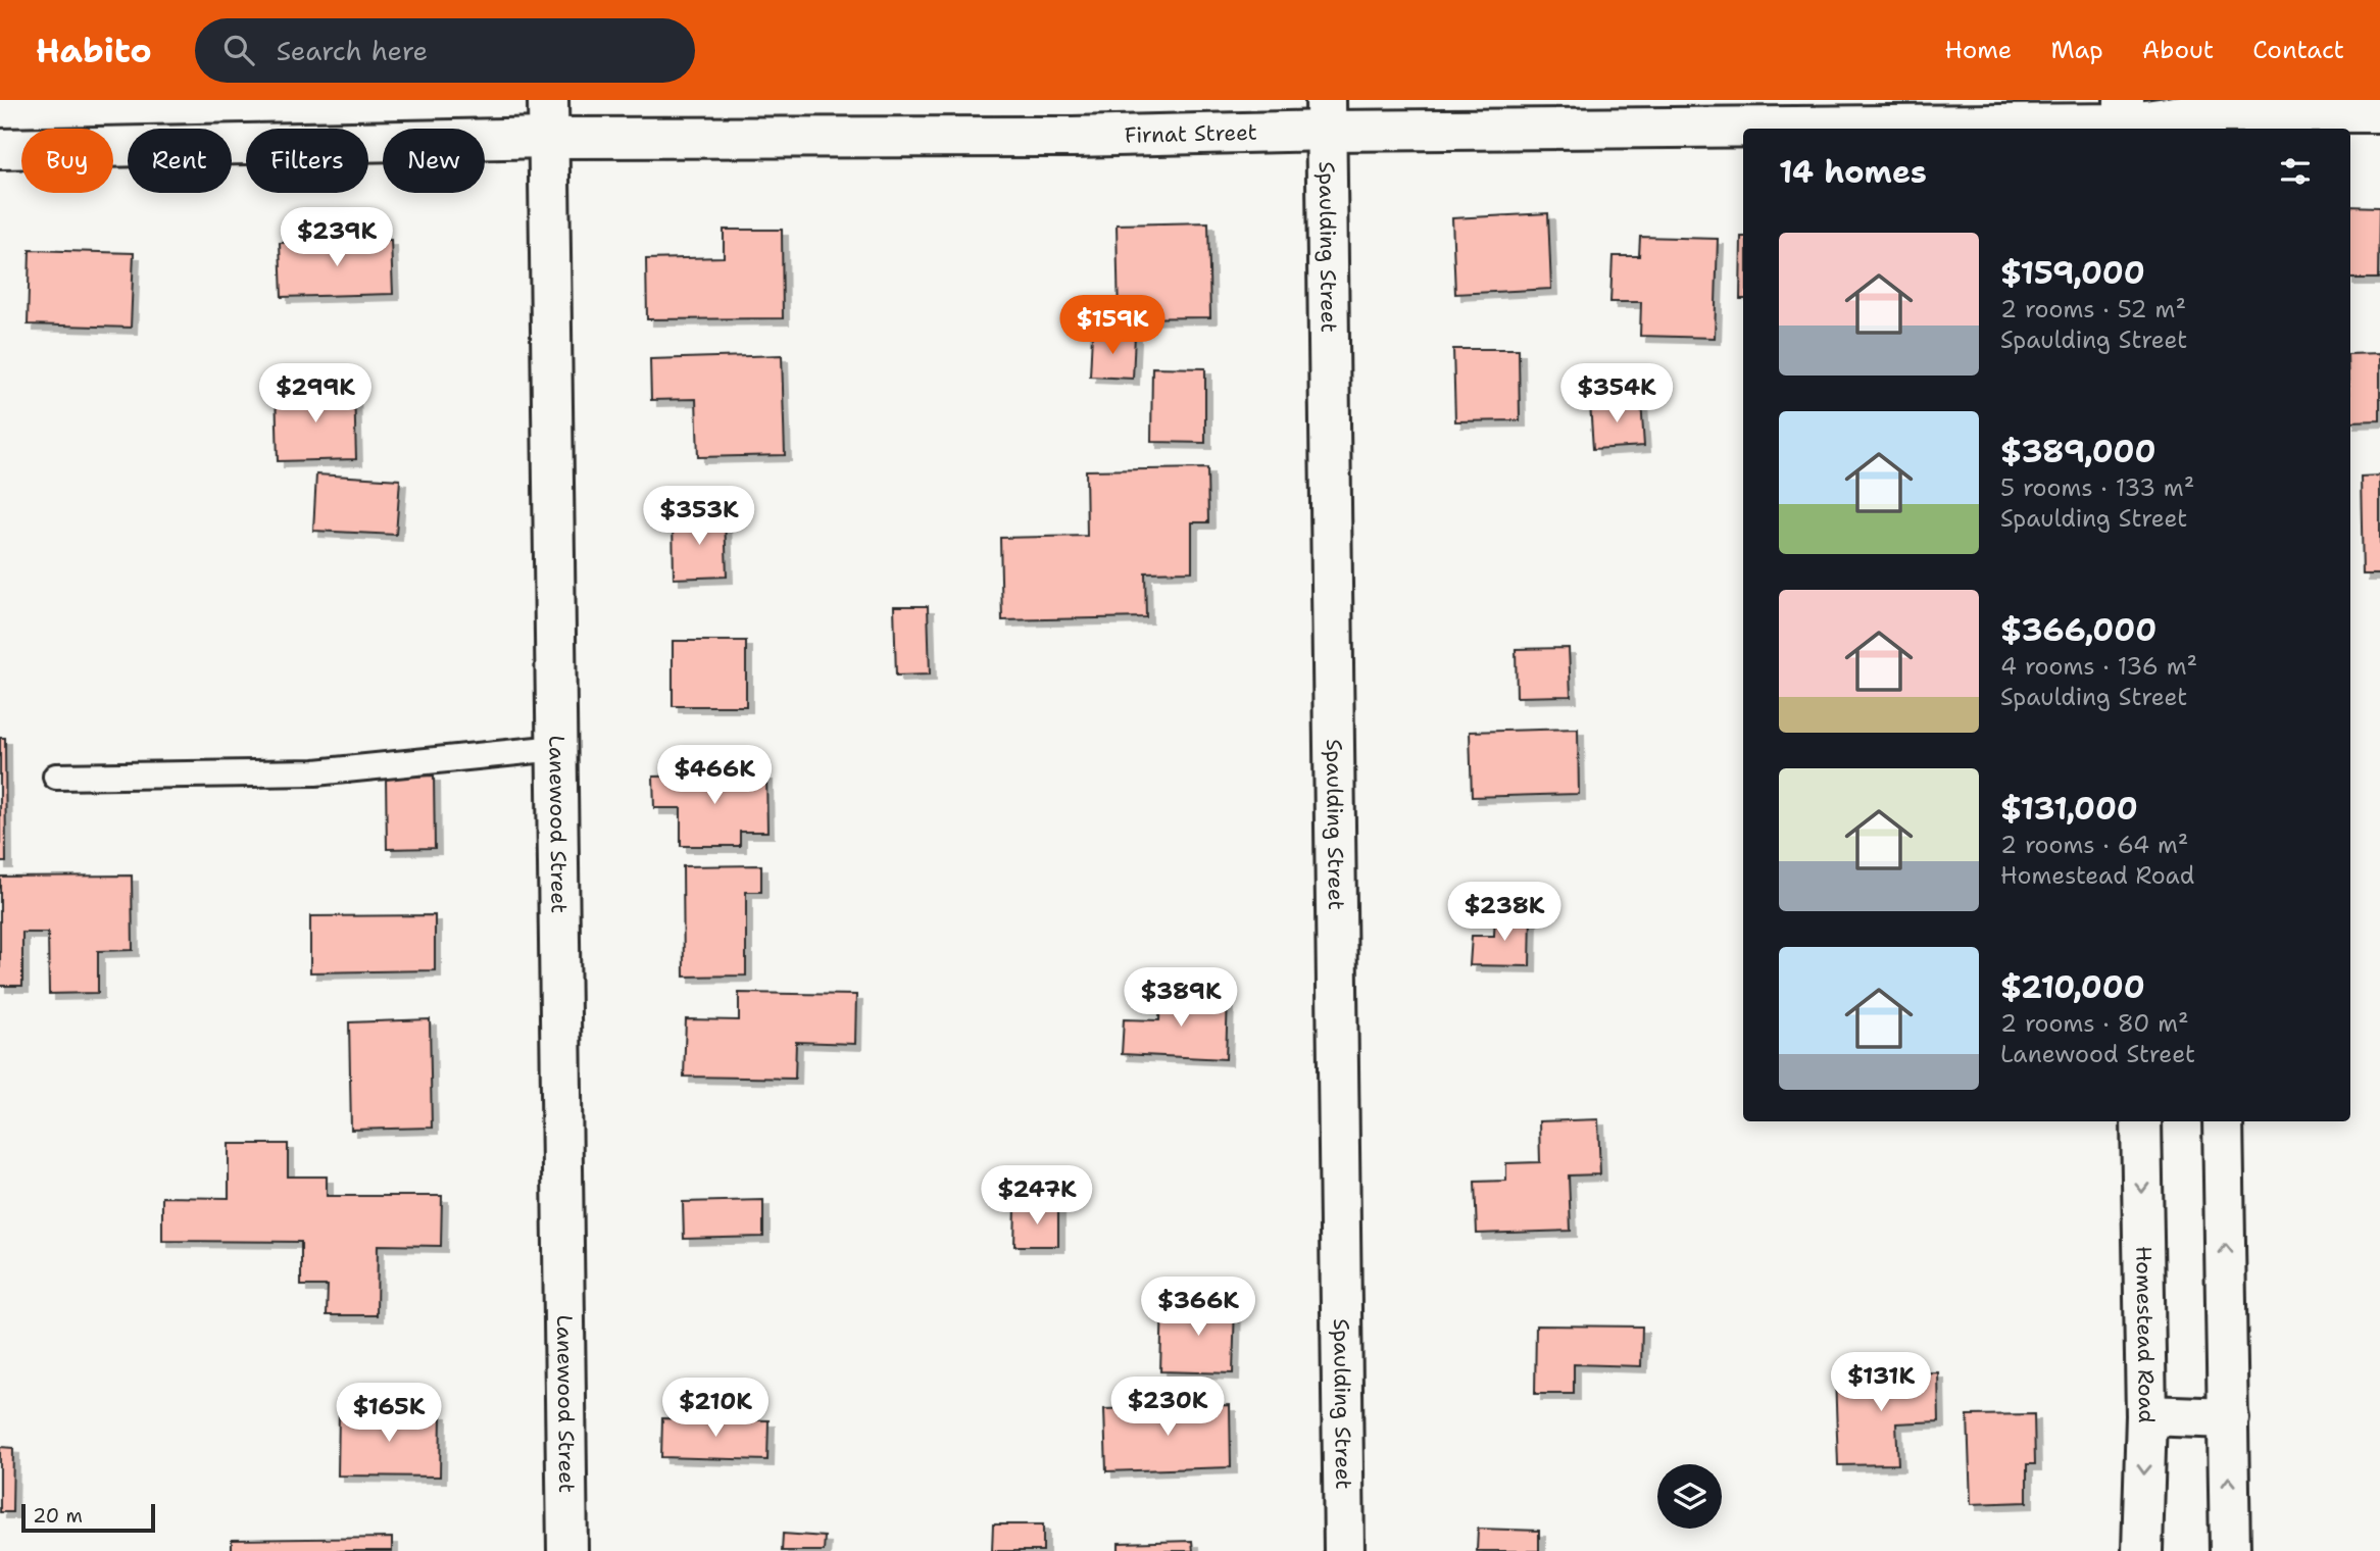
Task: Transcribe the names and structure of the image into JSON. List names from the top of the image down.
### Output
{
  "streets": {
    "street": [
      "Firnat Street",
      "Spaulding Street",
      "Lanewood Street",
      "Homestead Road"
    ]
  },
  "crossings": [
    ["Firnat Street", "Spaulding Street"],
    ["Firnat Street", "Lanewood Street"]
  ],
  "scale_bar": "20 m",
  "page": {
    "header": "Habito",
    "search": "Search here",
    "nav": [
      "Home",
      "Map",
      "About",
      "Contact"
    ],
    "chip": [
      "Buy",
      "Rent",
      "Filters",
      "New"
    ],
    "heading": "14 homes",
    "price": [
      "$239K",
      "$159K",
      "$299K",
      "$354K",
      "$353K",
      "$466K",
      "$238K",
      "$389K",
      "$247K",
      "$366K",
      "$131K",
      "$230K",
      "$210K",
      "$165K"
    ],
    "list": [
      {
        "name": "$159,000",
        "note": "2 rooms · 52 m² · Spaulding Street"
      },
      {
        "name": "$389,000",
        "note": "5 rooms · 133 m² · Spaulding Street"
      },
      {
        "name": "$366,000",
        "note": "4 rooms · 136 m² · Spaulding Street"
      },
      {
        "name": "$131,000",
        "note": "2 rooms · 64 m² · Homestead Road"
      },
      {
        "name": "$210,000",
        "note": "2 rooms · 80 m² · Lanewood Street"
      }
    ],
    "scale": "20 m"
  }
}
